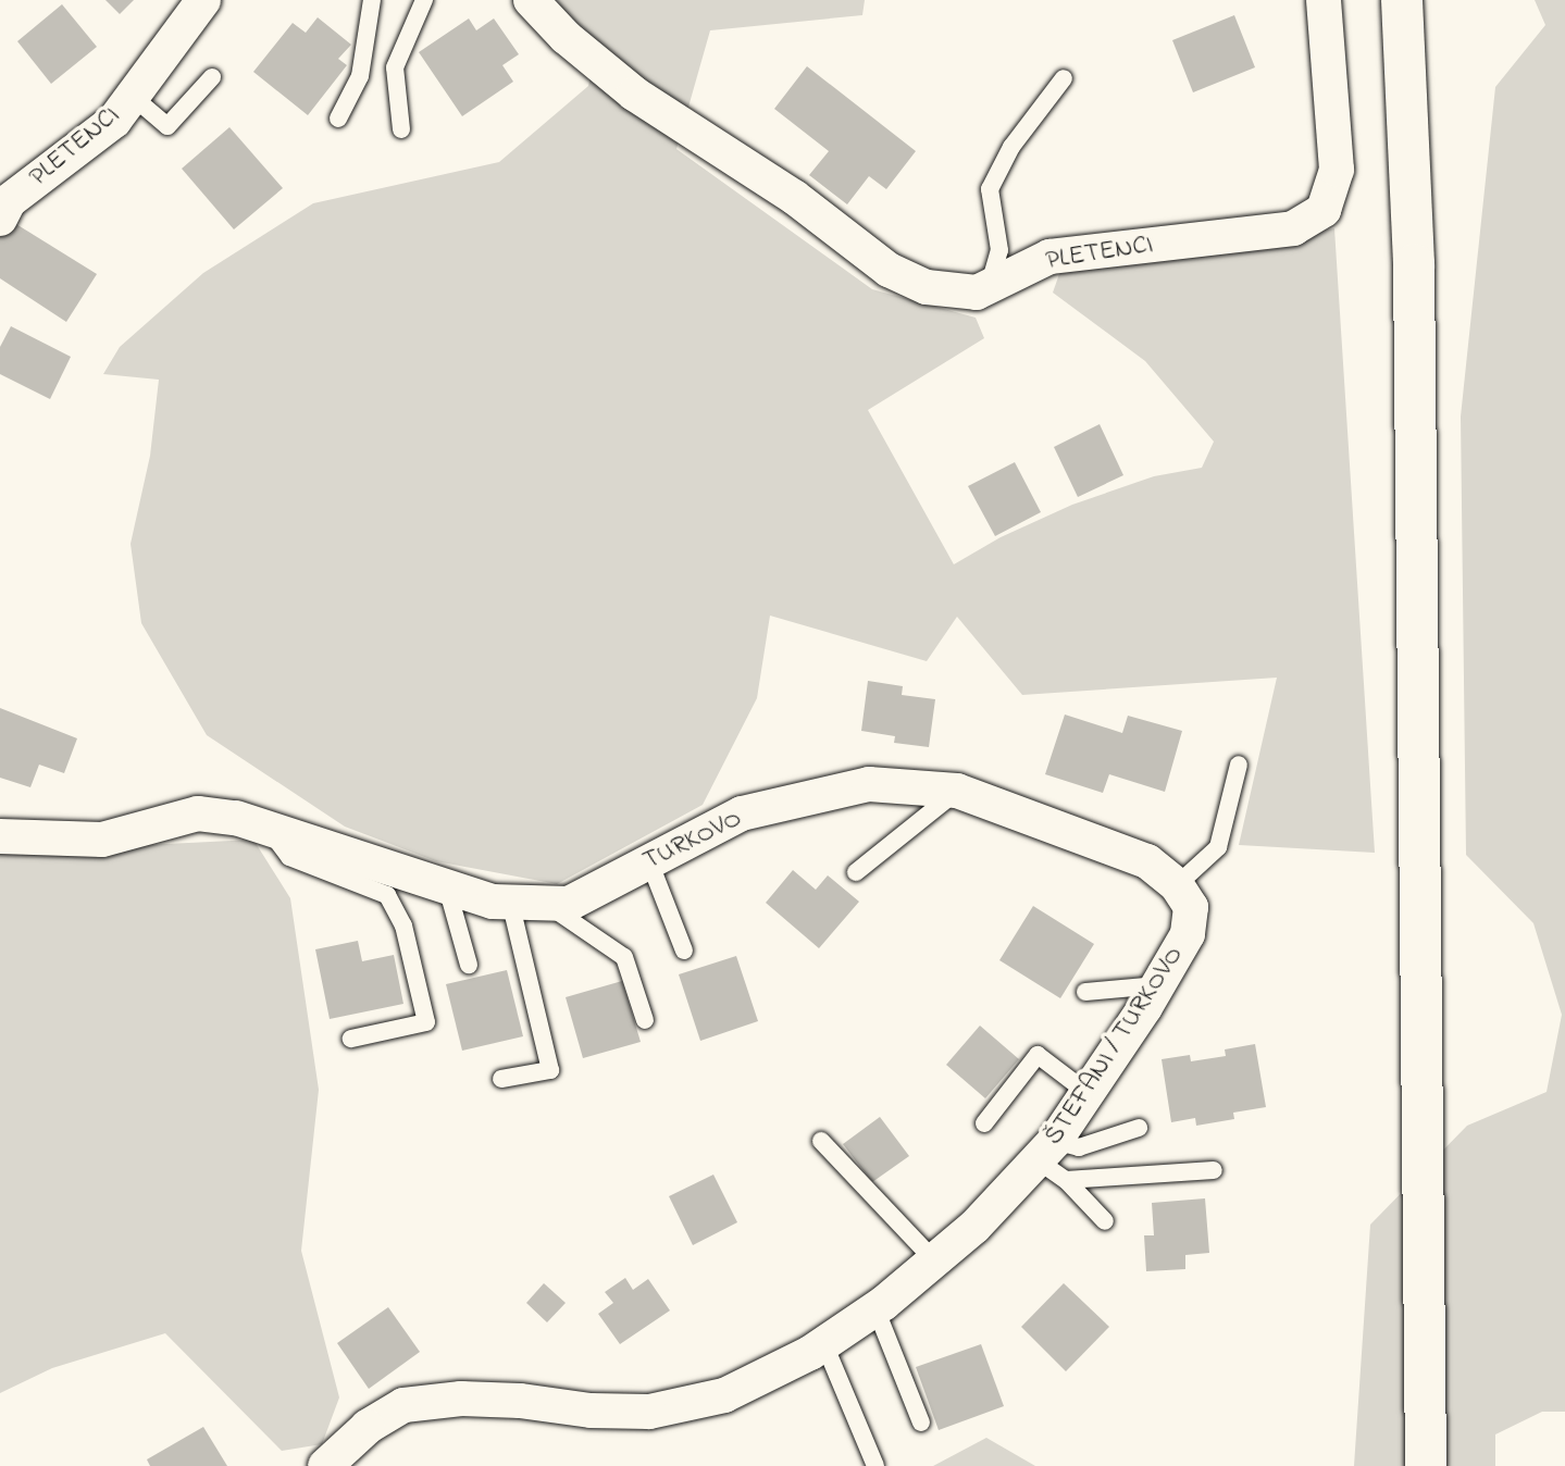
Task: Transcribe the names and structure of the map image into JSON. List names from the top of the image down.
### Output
{
  "streets": {
    "street": ["PLETENCI", "TURKOVO", "ŠTEFANI / TURKOVO"]
  },
  "crossings": [
    ["TURKOVO", "ŠTEFANI / TURKOVO"]
  ]
}
